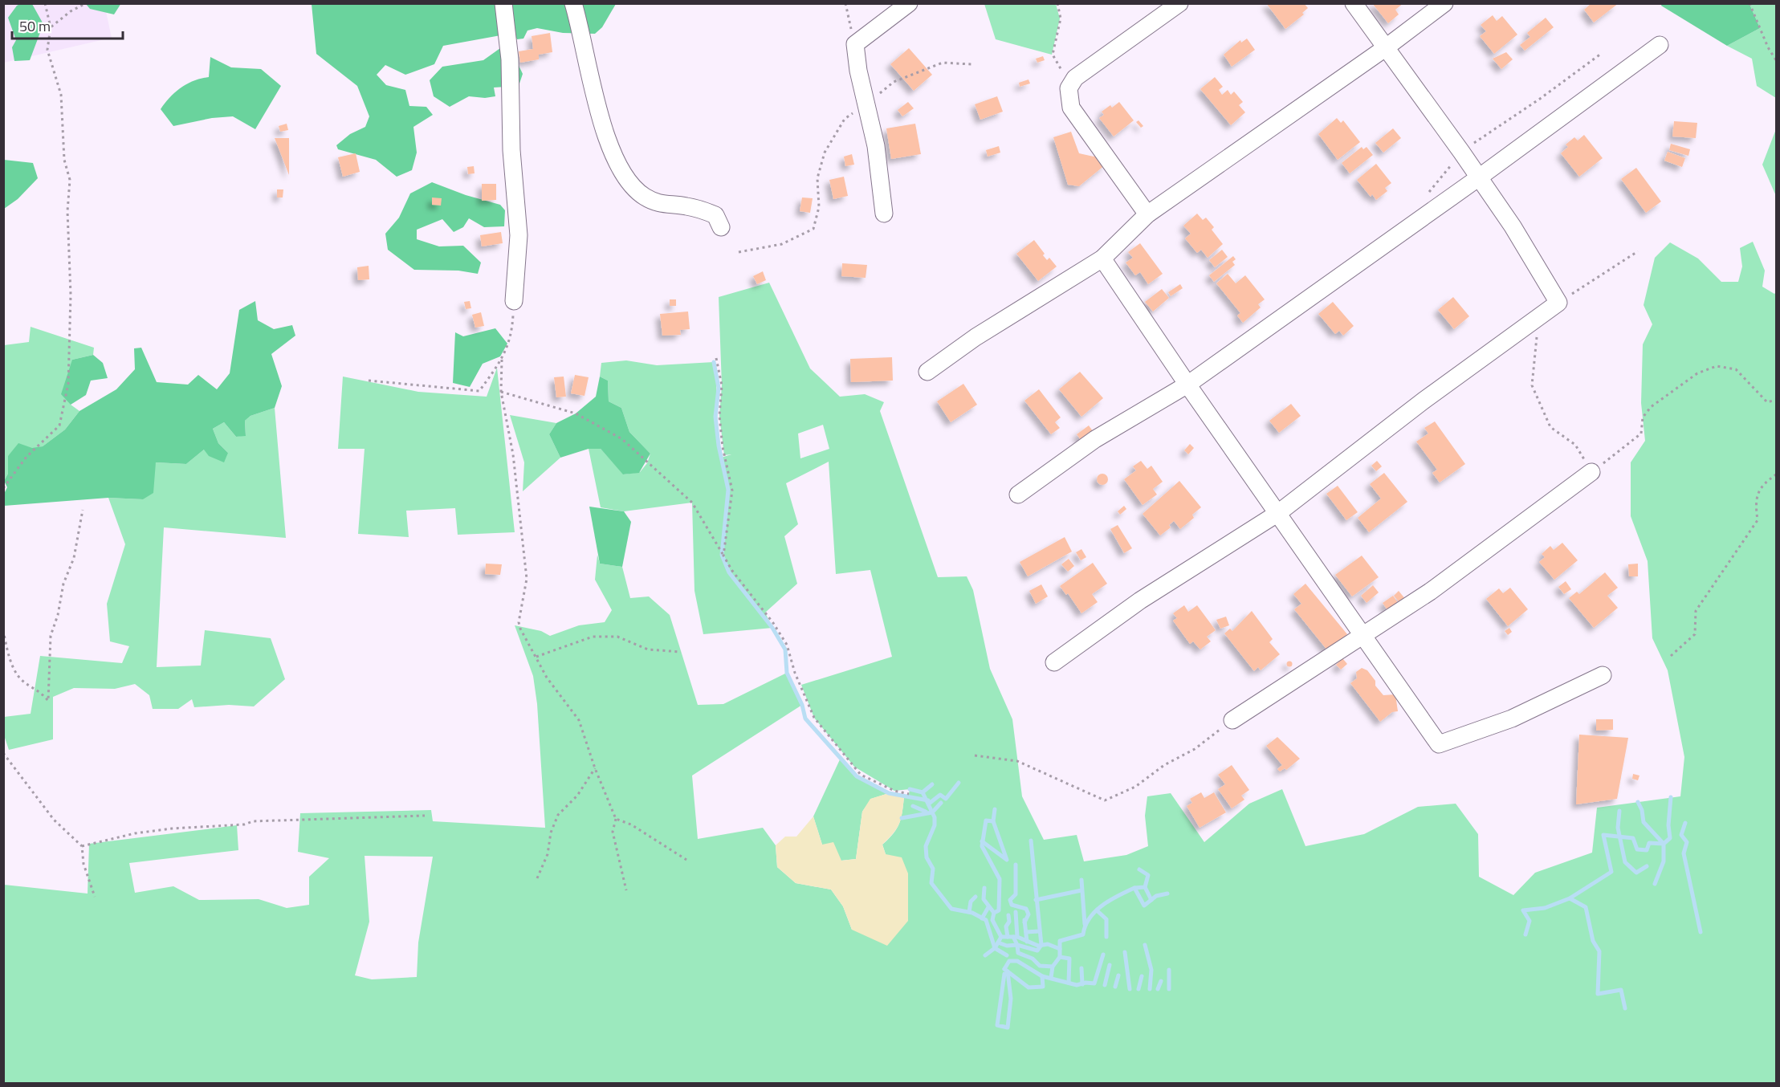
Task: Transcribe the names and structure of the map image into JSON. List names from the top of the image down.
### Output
{
  "scale_bar": "50 m"
}
